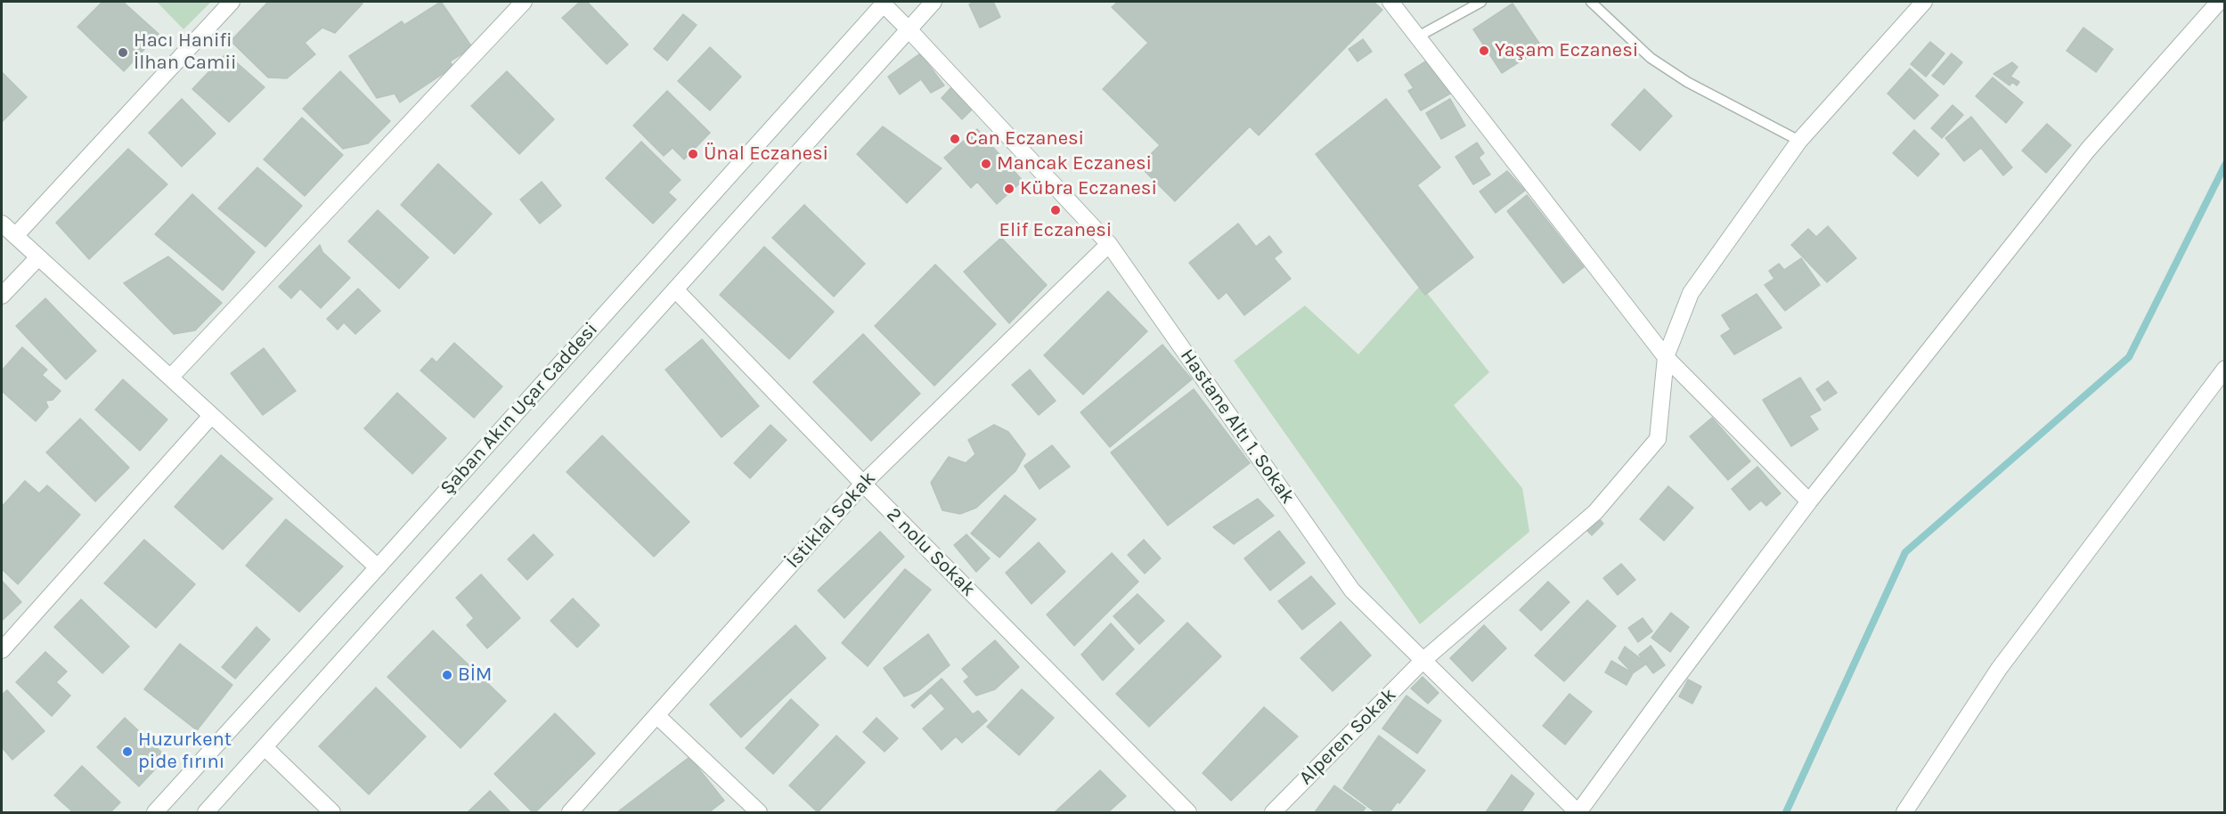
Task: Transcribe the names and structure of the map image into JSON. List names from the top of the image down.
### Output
{
  "streets": {
    "street": [
      "Şaban Akın Uçar Caddesi",
      "Hastane Altı 1. Sokak",
      "İstiklal Sokak",
      "2 nolu Sokak",
      "Alperen Sokak"
    ]
  },
  "crossings": [
    ["Şaban Akın Uçar Caddesi", "Hastane Altı 1. Sokak"],
    ["Şaban Akın Uçar Caddesi", "2 nolu Sokak"],
    ["Hastane Altı 1. Sokak", "İstiklal Sokak"],
    ["Hastane Altı 1. Sokak", "Alperen Sokak"],
    ["İstiklal Sokak", "2 nolu Sokak"]
  ],
  "places": [
    "Yaşam Eczanesi",
    "Hacı Hanifi İlhan Camii",
    "Can Eczanesi",
    "Ünal Eczanesi",
    "Mancak Eczanesi",
    "Kübra Eczanesi",
    "Elif Eczanesi",
    "BİM",
    "Huzurkent pide fırını"
  ]
}
